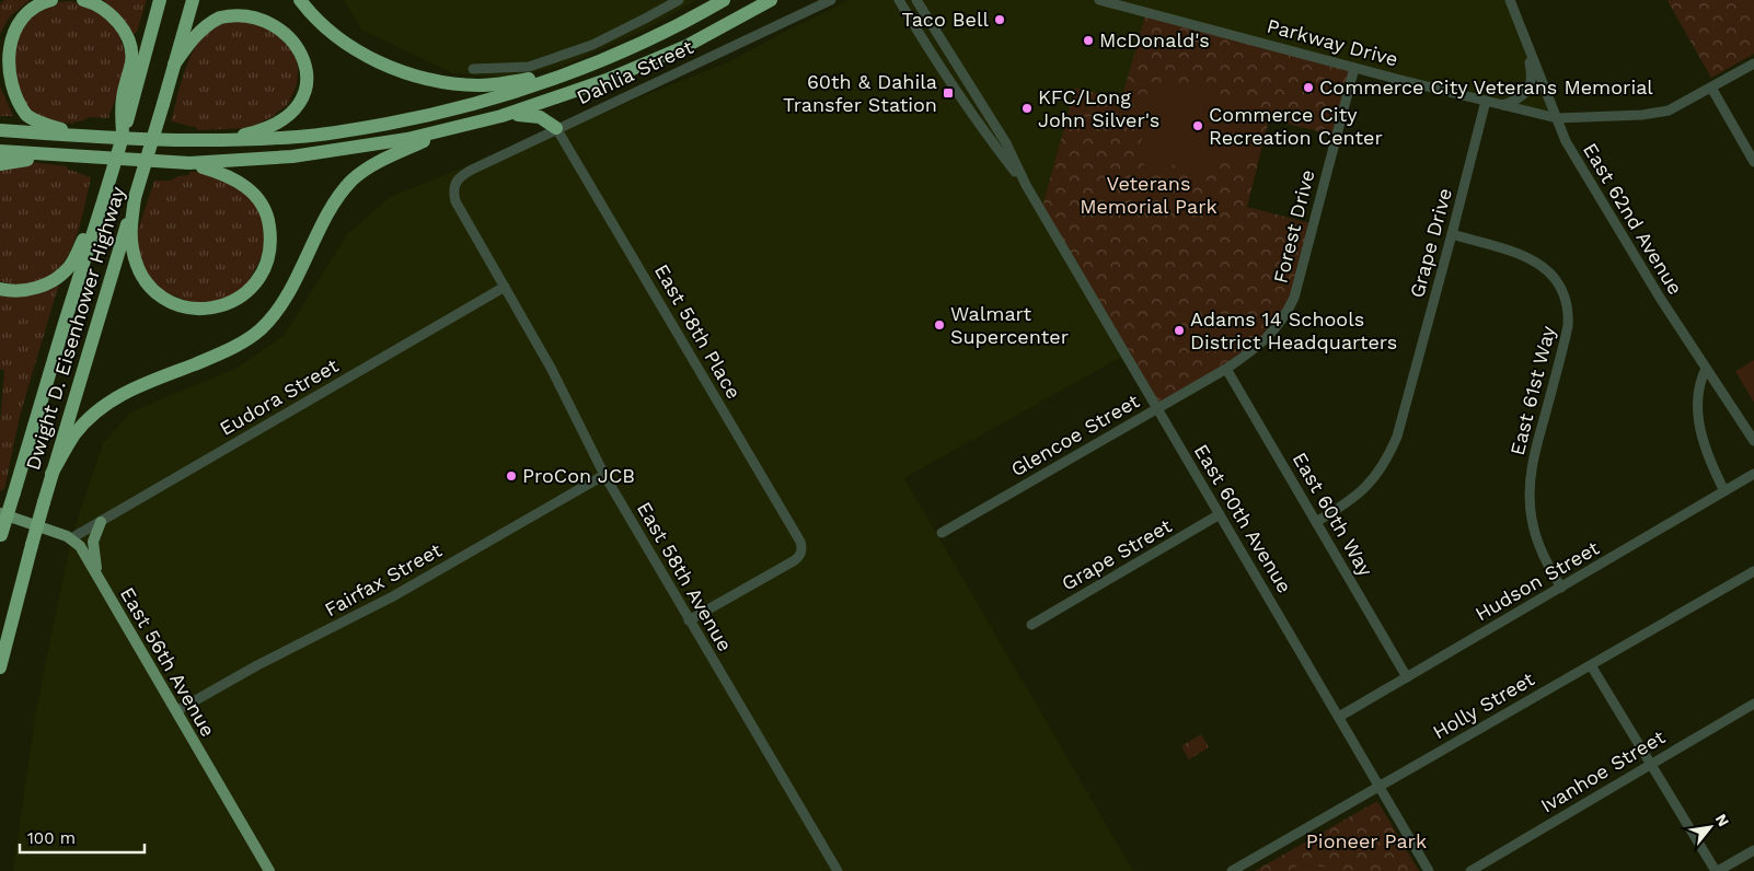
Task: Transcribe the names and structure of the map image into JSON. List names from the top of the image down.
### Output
{
  "streets": {
    "highway": ["Dwight D. Eisenhower Highway"],
    "main road": ["East 56th Avenue"],
    "street": [
      "Parkway Drive",
      "Dahlia Street",
      "East 62nd Avenue",
      "Forest Drive",
      "Grape Drive",
      "East 58th Place",
      "East 61st Way",
      "Eudora Street",
      "Glencoe Street",
      "East 60th Way",
      "East 60th Avenue",
      "Grape Street",
      "East 58th Avenue",
      "Fairfax Street",
      "Hudson Street",
      "Holly Street",
      "Ivanhoe Street"
    ]
  },
  "crossings": [
    ["Parkway Drive", "East 62nd Avenue"],
    ["Parkway Drive", "Forest Drive"],
    ["Parkway Drive", "Grape Drive"],
    ["Dahlia Street", "East 58th Place"],
    ["Dahlia Street", "East 58th Avenue"],
    ["Forest Drive", "Glencoe Street"],
    ["Forest Drive", "East 60th Way"],
    ["Grape Drive", "East 61st Way"],
    ["Grape Drive", "East 60th Way"],
    ["East 58th Place", "East 58th Avenue"],
    ["East 61st Way", "Hudson Street"],
    ["Eudora Street", "East 58th Avenue"],
    ["Eudora Street", "East 56th Avenue"],
    ["Glencoe Street", "East 60th Way"],
    ["Glencoe Street", "East 60th Avenue"],
    ["East 60th Way", "Hudson Street"],
    ["East 60th Avenue", "Grape Street"],
    ["East 60th Avenue", "Hudson Street"],
    ["East 60th Avenue", "Holly Street"],
    ["East 58th Avenue", "Fairfax Street"],
    ["Fairfax Street", "East 56th Avenue"]
  ],
  "parks": ["Veterans Memorial Park", "Pioneer Park"],
  "places": {
    "other": [
      "Taco Bell",
      "McDonald's",
      "Commerce City Veterans Memorial",
      "KFC/Long John Silver's",
      "Commerce City Recreation Center",
      "Walmart Supercenter",
      "Adams 14 Schools District Headquarters",
      "ProCon JCB"
    ],
    "transit": ["60th & Dahila Transfer Station"]
  },
  "scale_bar": "100 m",
  "north": "top right"
}
